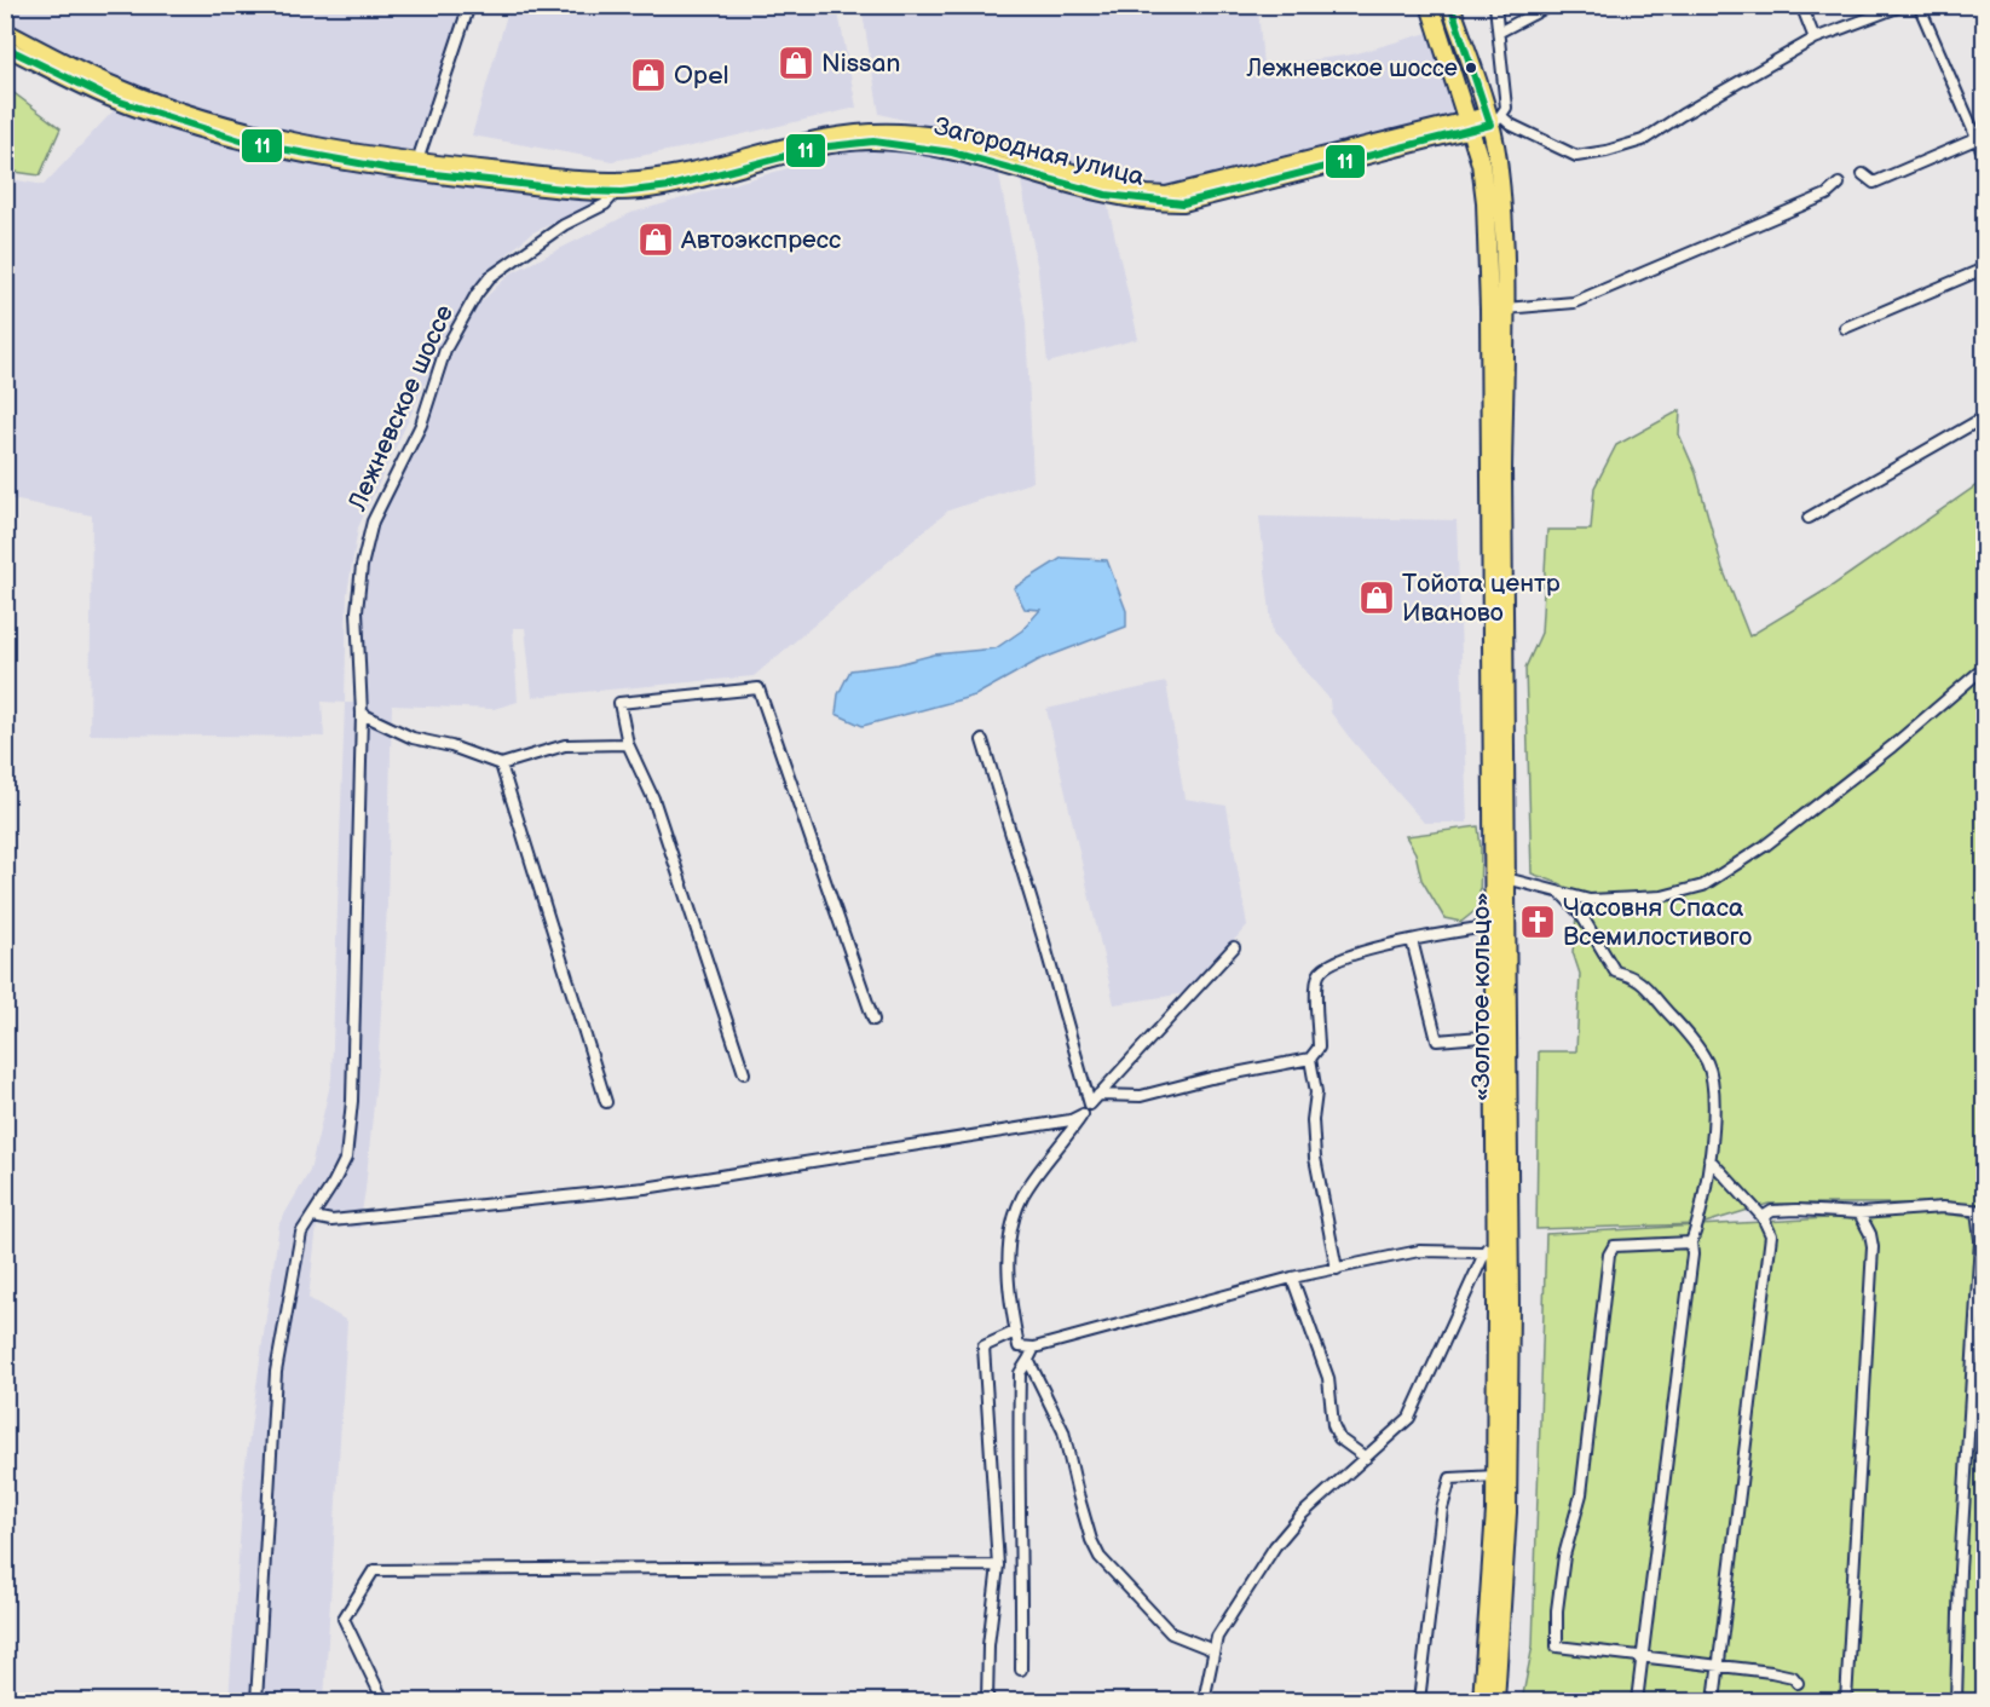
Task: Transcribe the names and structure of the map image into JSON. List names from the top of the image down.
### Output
{
  "streets": {
    "highway": ["«Золотое кольцо»"],
    "main road": ["Загородная улица"],
    "street": ["Лежневское шоссе"]
  },
  "crossings": [
    ["Загородная улица", "Лежневское шоссе"]
  ],
  "places": {
    "shop": [
      "Nissan",
      "Opel",
      "Автоэкспресс",
      "Тойота центр Иваново"
    ],
    "other": ["Лежневское шоссе"],
    "church": ["Часовня Спаса Всемилостивого"]
  },
  "lines": ["transit line 11"]
}
